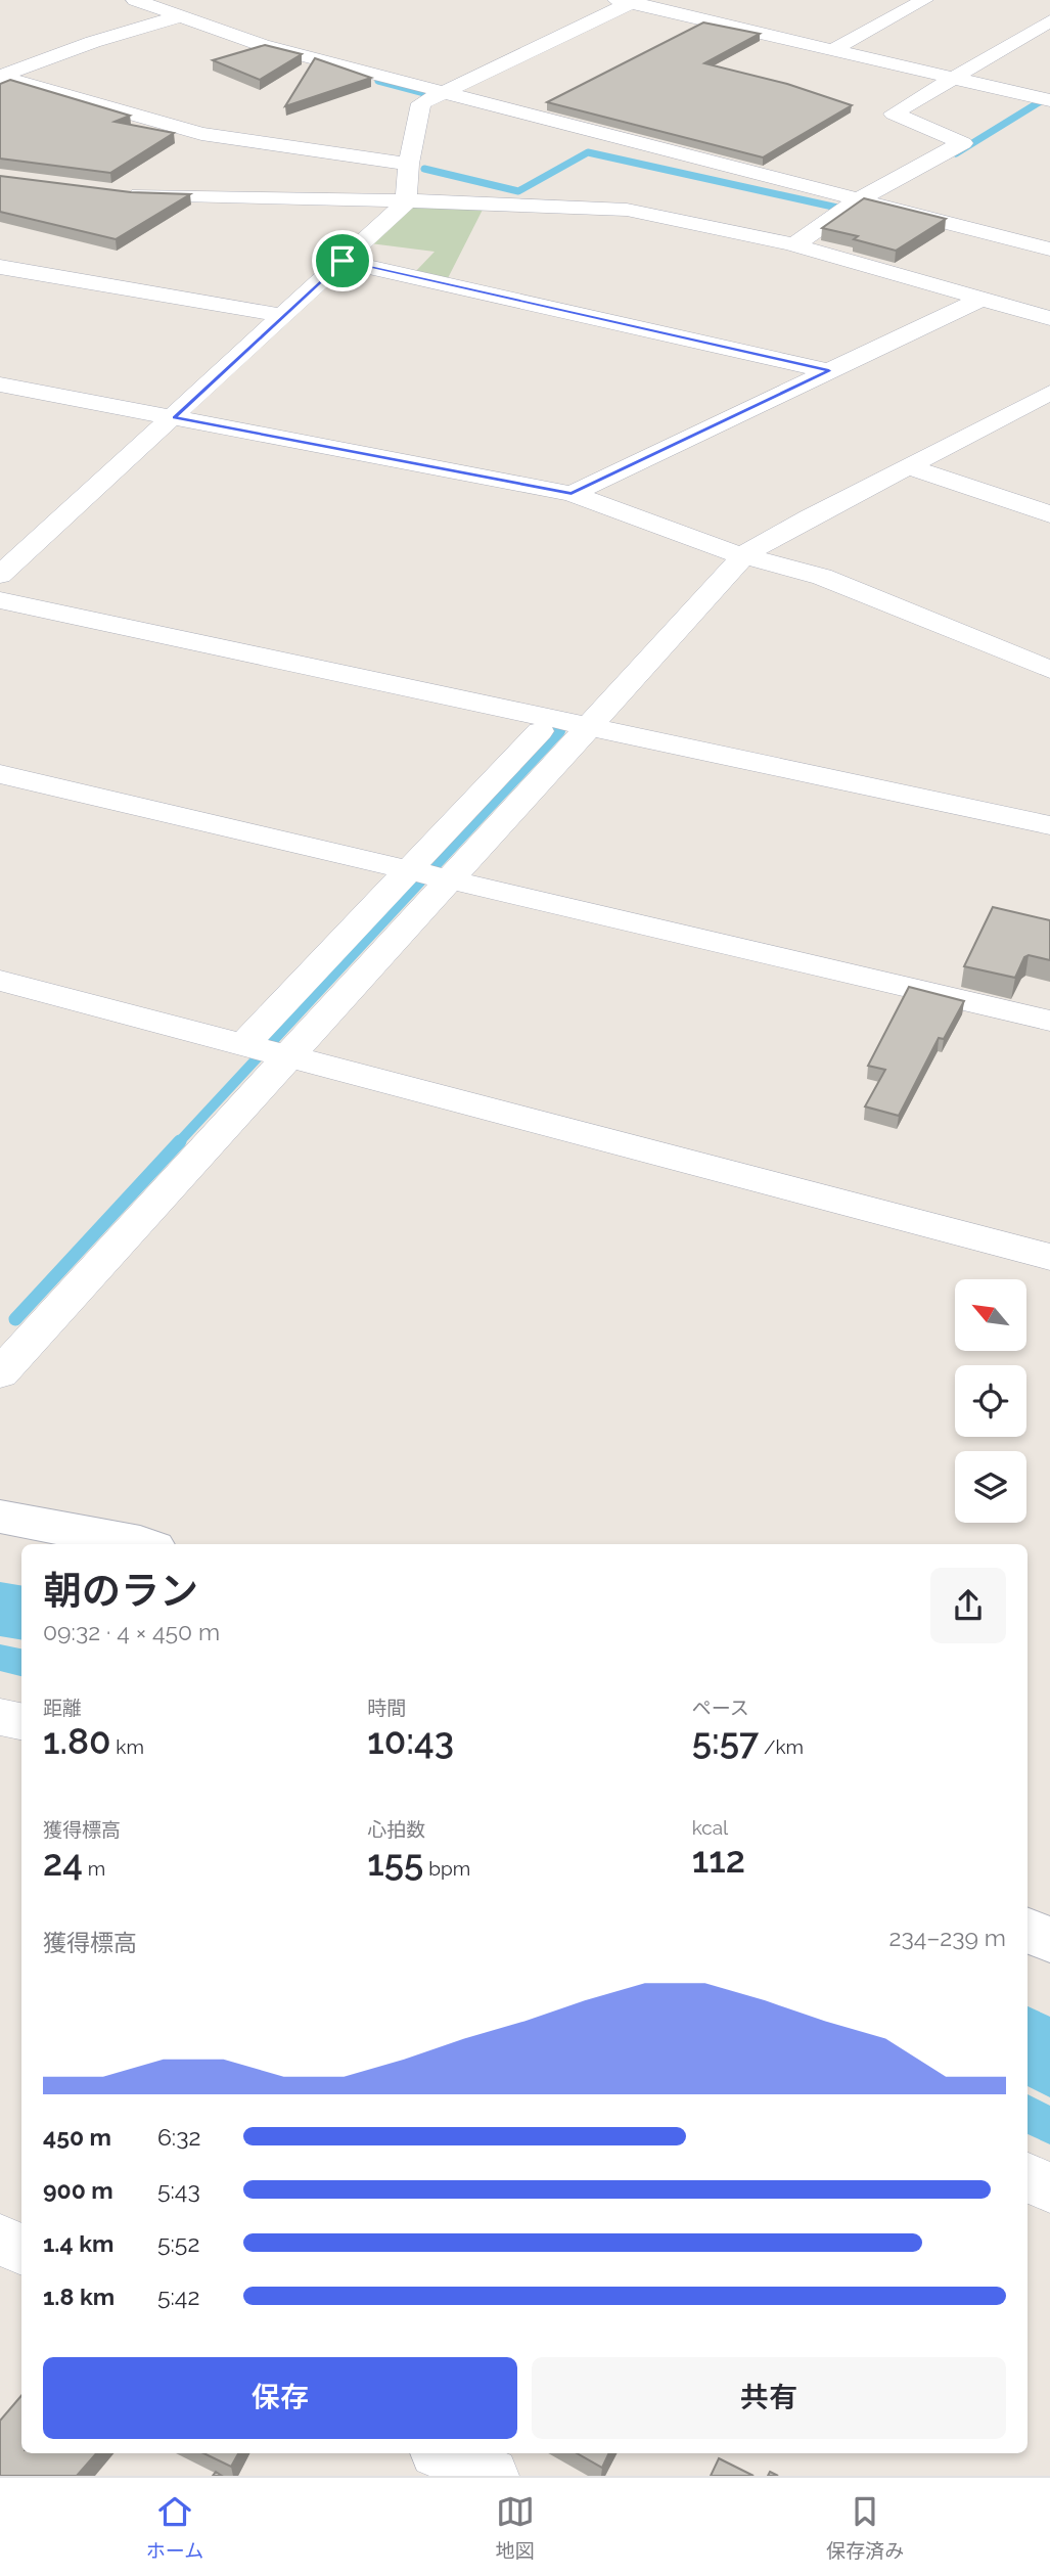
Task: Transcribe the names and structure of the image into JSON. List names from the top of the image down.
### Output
{
  "north": "top left",
  "page": {
    "heading": ["朝のラン", "09:32 · 4 × 450 m"],
    "stats": [
      ["距離", "1.80 km"],
      ["時間", "10:43"],
      ["ペース", "5:57 /km"],
      ["獲得標高", "24 m"],
      ["心拍数", "155 bpm"],
      ["kcal", "112"]
    ],
    "chart": ["獲得標高", "234–239 m"],
    "list": [
      {
        "name": "450 m",
        "note": "6:32"
      },
      {
        "name": "900 m",
        "note": "5:43"
      },
      {
        "name": "1.4 km",
        "note": "5:52"
      },
      {
        "name": "1.8 km",
        "note": "5:42"
      }
    ],
    "buttons": ["保存", "共有"],
    "tabs": ["ホーム", "地図", "保存済み"]
  }
}
